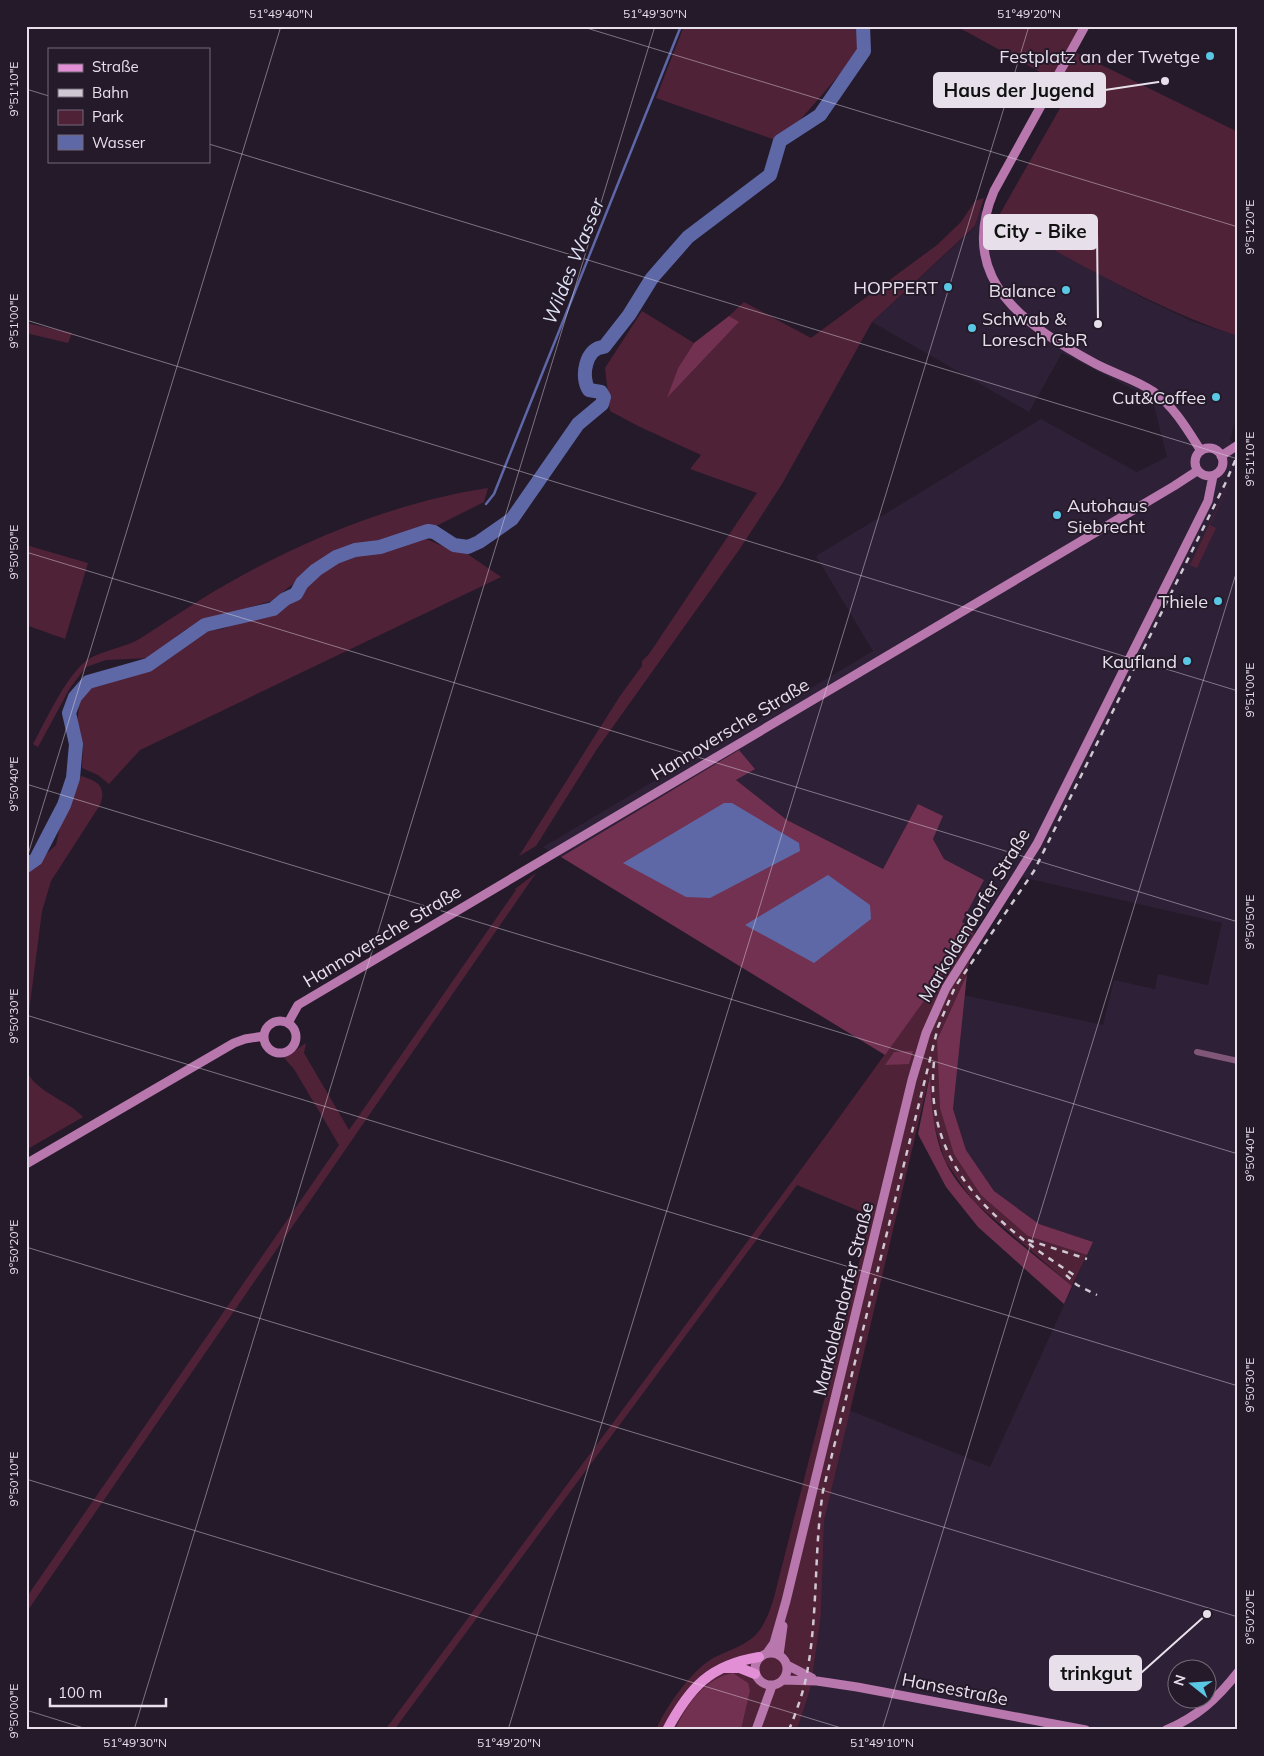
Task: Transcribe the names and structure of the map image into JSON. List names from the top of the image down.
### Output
{
  "streets": {
    "main road": ["Hannoversche Straße", "Markoldendorfer Straße", "Hansestraße"]
  },
  "crossings": [
    ["Hannoversche Straße", "Markoldendorfer Straße"],
    ["Markoldendorfer Straße", "Hansestraße"]
  ],
  "water": ["Wildes Wasser"],
  "places": [
    "Festplatz an der Twetge",
    "Haus der Jugend",
    "HOPPERT",
    "Balance",
    "City - Bike",
    "Schwab & Loresch GbR",
    "Cut&Coffee",
    "Autohaus Siebrecht",
    "Thiele",
    "Kaufland",
    "trinkgut"
  ],
  "legend": [
    "Straße",
    "Bahn",
    "Park",
    "Wasser"
  ],
  "scale_bar": "100 m",
  "north": "left",
  "coordinates": [
    "51°49'40\"N",
    "51°49'30\"N",
    "51°49'20\"N",
    "9°51'10\"E",
    "9°51'20\"E",
    "9°51'00\"E",
    "9°50'50\"E",
    "9°50'40\"E",
    "9°50'30\"E",
    "9°50'20\"E",
    "9°50'10\"E",
    "9°50'00\"E",
    "51°49'10\"N"
  ]
}
